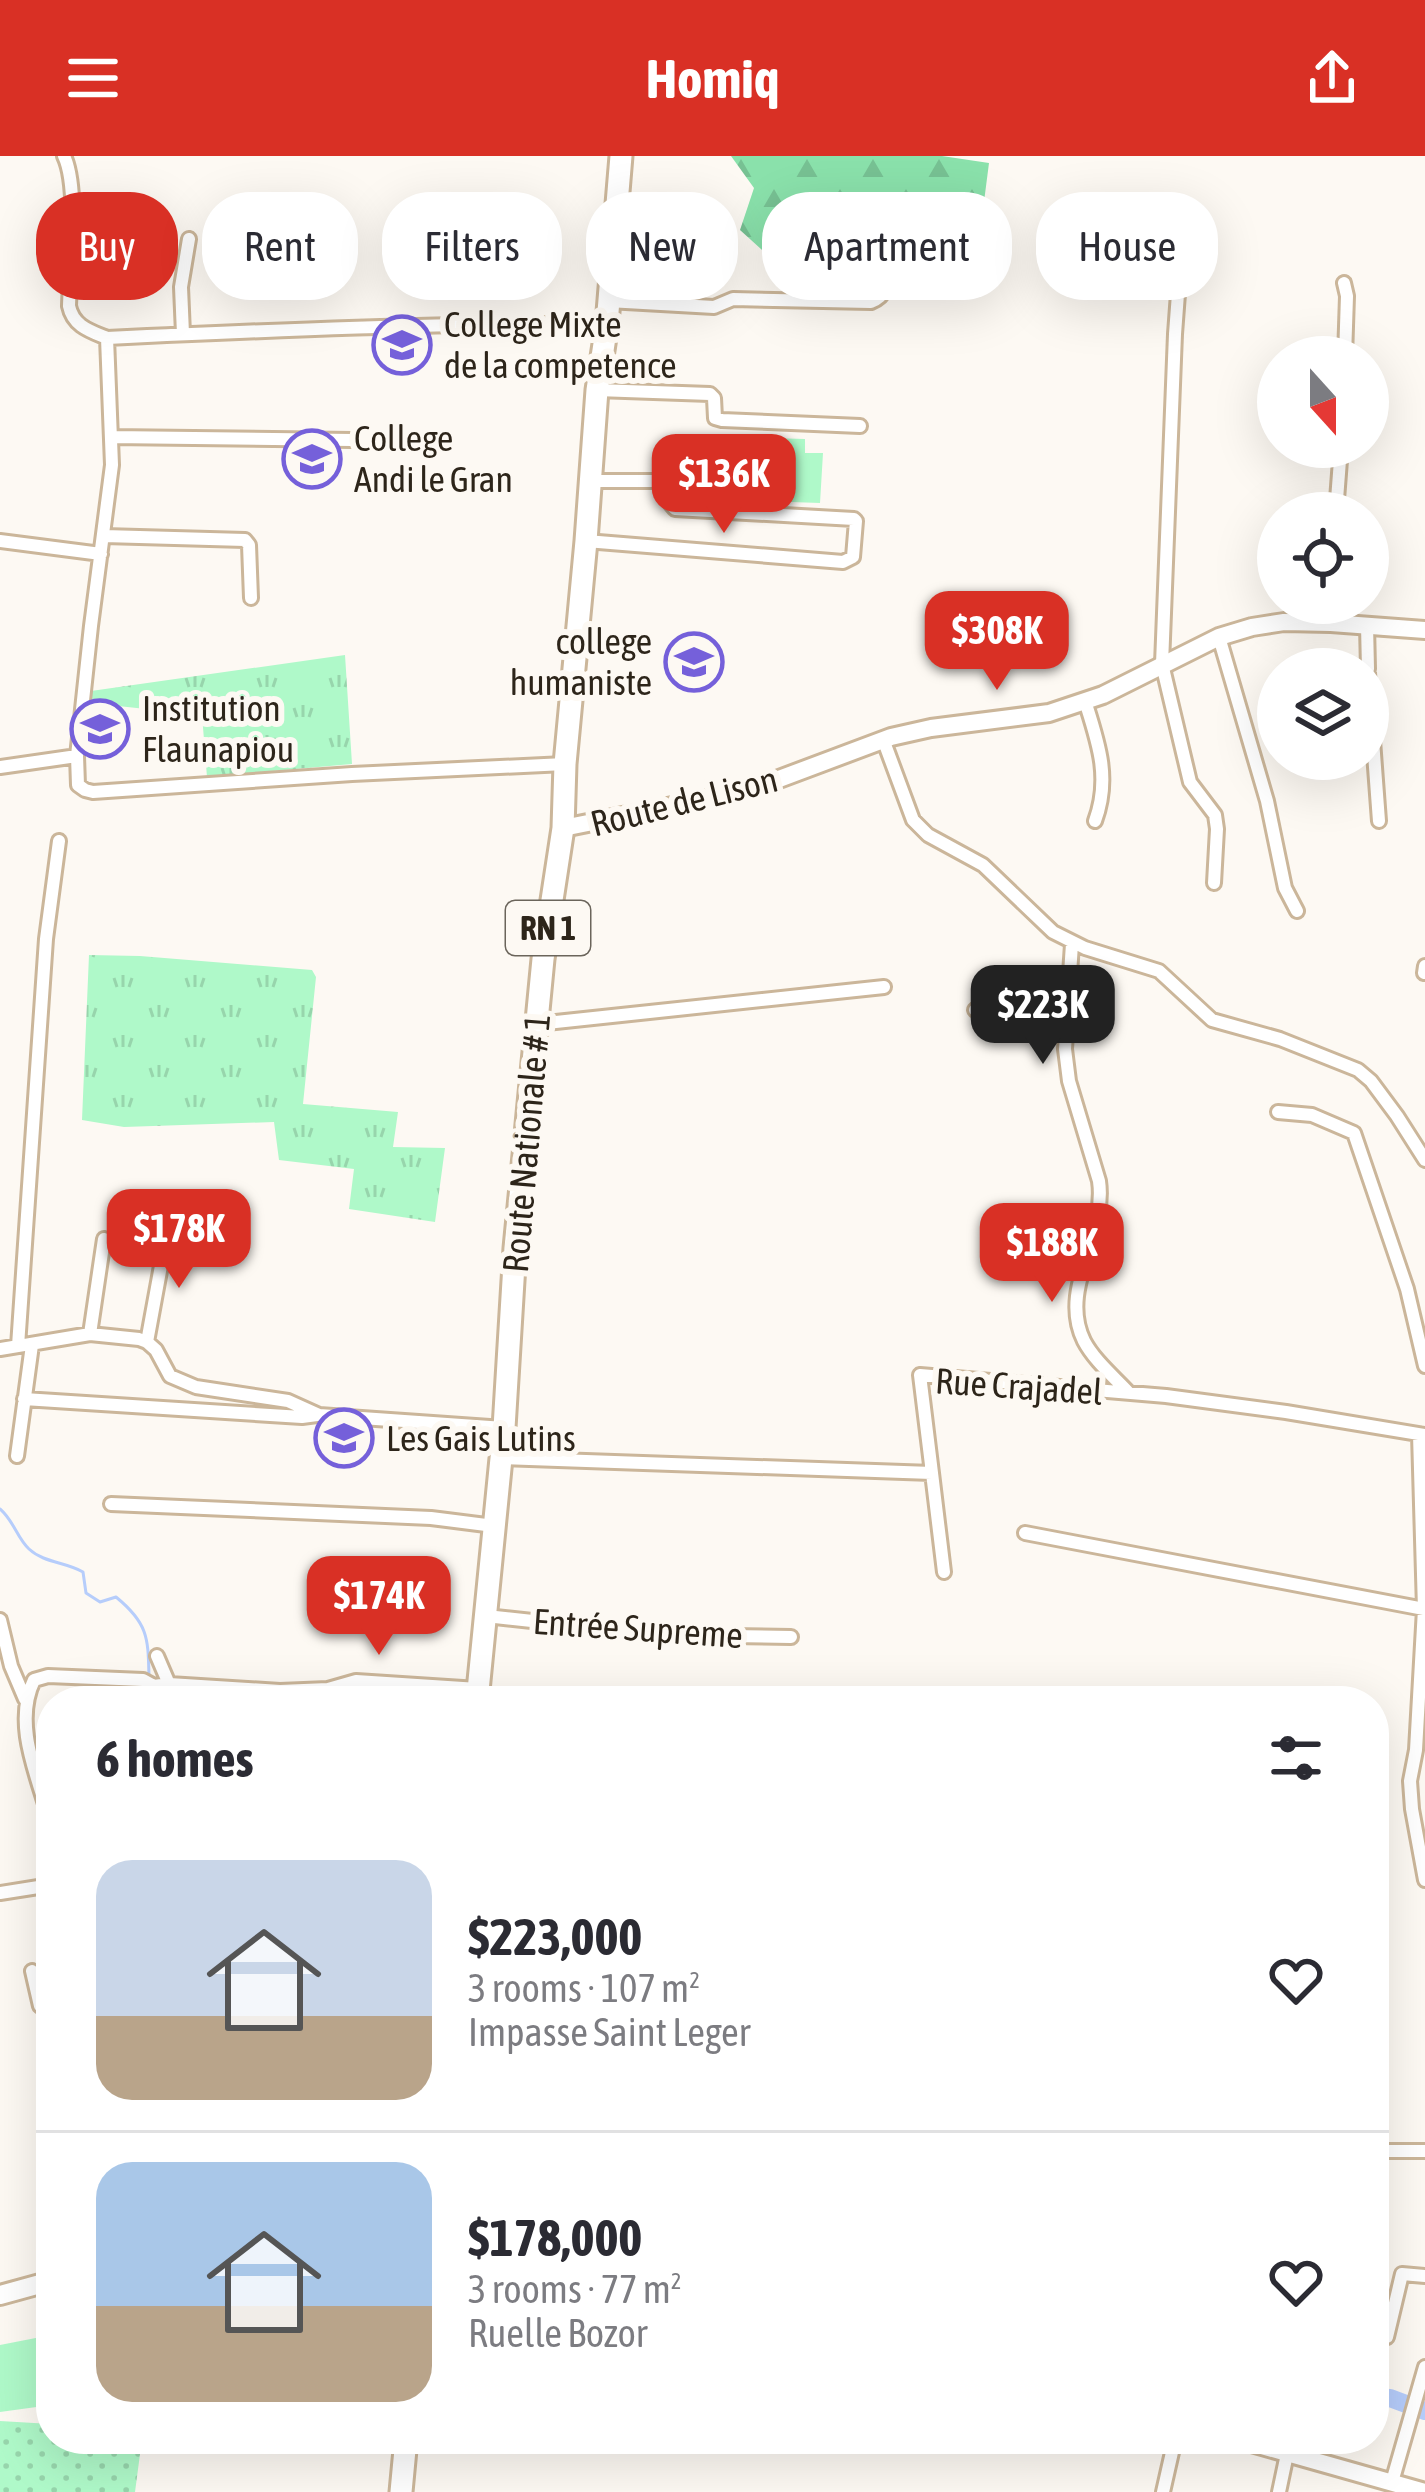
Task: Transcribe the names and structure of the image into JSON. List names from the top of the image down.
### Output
{
  "streets": {
    "main road": ["RN 1", "Route Nationale # 1"],
    "street": ["Route de Lison", "Rue Crajadel", "Entrée Supreme"]
  },
  "crossings": [
    ["Route de Lison", "Route Nationale # 1"],
    ["Route Nationale # 1", "Entrée Supreme"]
  ],
  "places": {
    "school or university": [
      "College Mixte de la competence",
      "College Andi le Gran",
      "college humaniste",
      "Institution Flaunapiou",
      "Les Gais Lutins"
    ]
  },
  "north": "bottom",
  "page": {
    "header": "Homiq",
    "chip": [
      "Buy",
      "Rent",
      "Filters",
      "New",
      "Apartment",
      "House"
    ],
    "price": [
      "$136K",
      "$308K",
      "$223K",
      "$178K",
      "$188K",
      "$174K"
    ],
    "heading": "6 homes",
    "list": [
      {
        "name": "$223,000",
        "note": "3 rooms · 107 m² · Impasse Saint Leger"
      },
      {
        "name": "$178,000",
        "note": "3 rooms · 77 m² · Ruelle Bozor"
      }
    ]
  }
}
